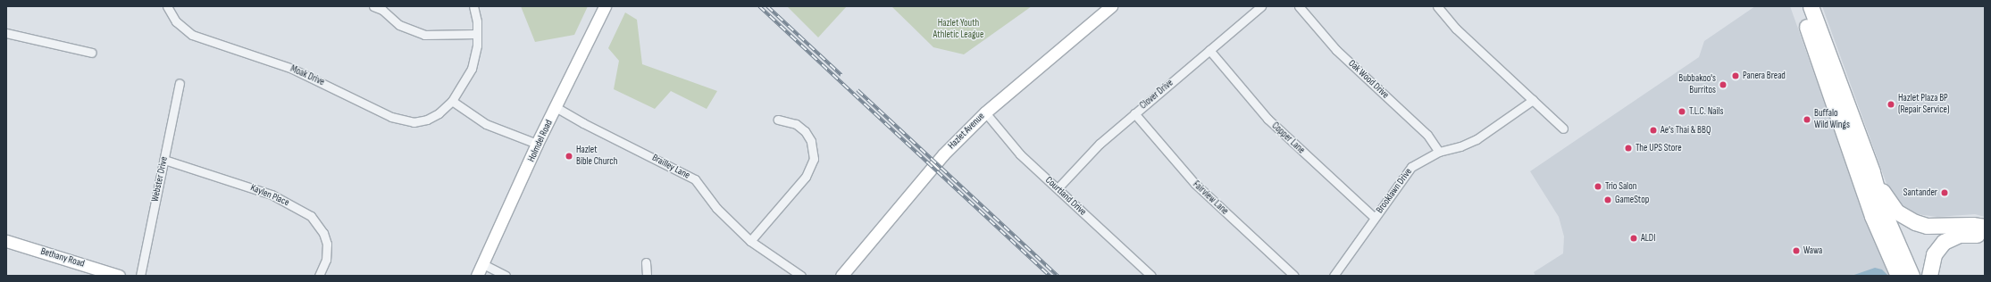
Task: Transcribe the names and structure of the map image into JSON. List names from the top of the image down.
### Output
{
  "streets": {
    "street": [
      "Moak Drive",
      "Oak Wood Drive",
      "Clover Drive",
      "Hazlet Avenue",
      "Copper Lane",
      "Holmdel Road",
      "Brailley Lane",
      "Webster Drive",
      "Brooklawn Drive",
      "Kaylen Place",
      "Courtland Drive",
      "Fairview Lane",
      "Bethany Road"
    ]
  },
  "crossings": [
    ["Oak Wood Drive", "Brooklawn Drive"],
    ["Clover Drive", "Copper Lane"],
    ["Clover Drive", "Courtland Drive"],
    ["Clover Drive", "Fairview Lane"],
    ["Hazlet Avenue", "Courtland Drive"],
    ["Copper Lane", "Brooklawn Drive"],
    ["Holmdel Road", "Brailley Lane"],
    ["Webster Drive", "Kaylen Place"]
  ],
  "parks": ["Hazlet Youth Athletic League"],
  "places": [
    "Panera Bread",
    "Bubbakoo's Burritos",
    "Hazlet Plaza BP (Repair Service)",
    "T.L.C. Nails",
    "Buffalo Wild Wings",
    "Ae's Thai & BBQ",
    "The UPS Store",
    "Hazlet Bible Church",
    "Trio Salon",
    "Santander",
    "GameStop",
    "ALDI",
    "Wawa"
  ]
}
